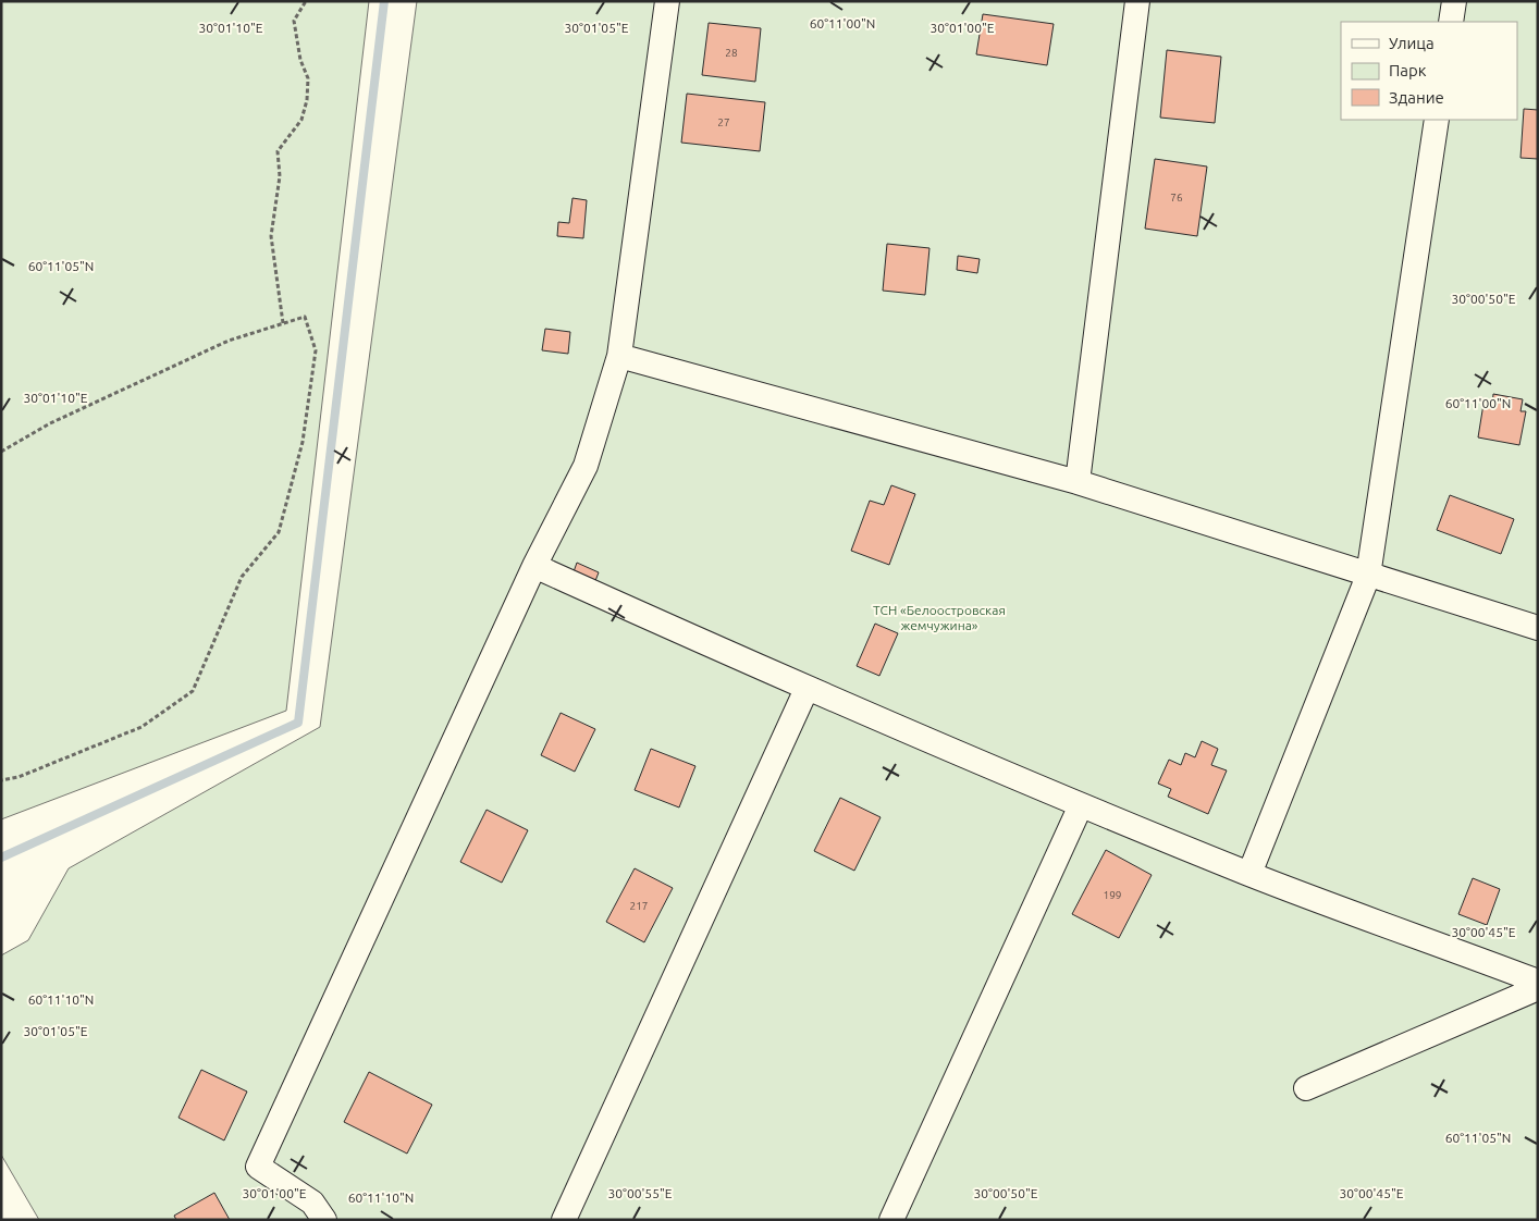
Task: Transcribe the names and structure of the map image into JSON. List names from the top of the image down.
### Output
{
  "parks": ["ТСН «Белоостровская жемчужина»"],
  "house_numbers": [
    "28",
    "27",
    "76",
    "199",
    "217"
  ],
  "legend": ["Улица", "Парк", "Здание"],
  "coordinates": [
    "60°11'00\"N",
    "30°01'00\"E",
    "30°01'10\"E",
    "30°01'05\"E",
    "60°11'05\"N",
    "30°00'50\"E",
    "30°00'45\"E",
    "60°11'10\"N",
    "30°00'55\"E"
  ]
}
